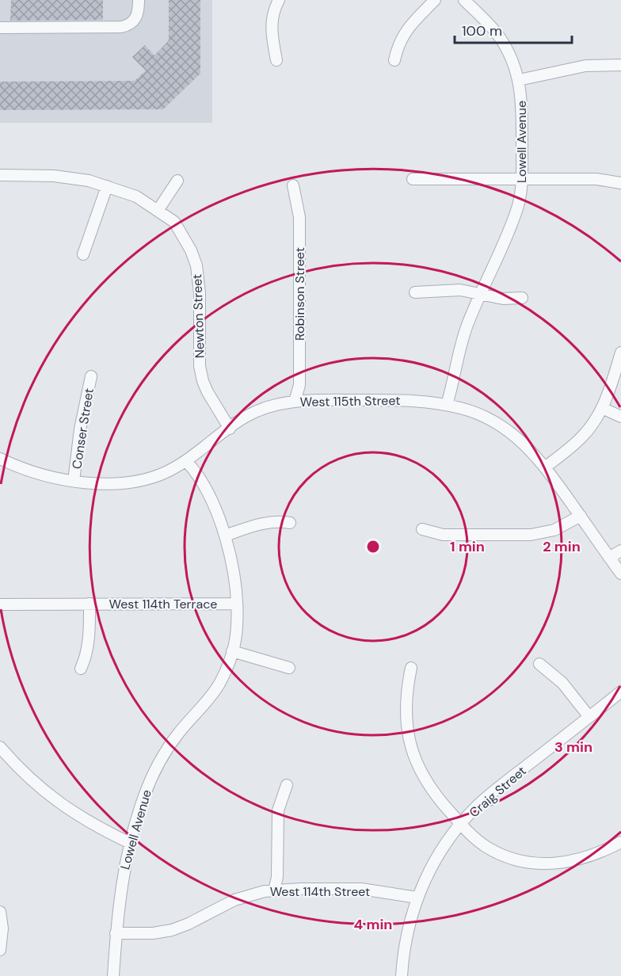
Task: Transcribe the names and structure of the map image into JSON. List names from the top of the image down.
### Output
{
  "streets": {
    "street": [
      "Lowell Avenue",
      "Robinson Street",
      "Newton Street",
      "West 115th Street",
      "Conser Street",
      "West 114th Terrace",
      "Craig Street",
      "West 114th Street"
    ]
  },
  "crossings": [
    ["Lowell Avenue", "West 115th Street"],
    ["Lowell Avenue", "West 114th Terrace"],
    ["Lowell Avenue", "West 114th Street"],
    ["Robinson Street", "West 115th Street"],
    ["Newton Street", "West 115th Street"],
    ["West 115th Street", "Conser Street"],
    ["Craig Street", "West 114th Street"]
  ],
  "scale_bar": "100 m",
  "rings": [
    "1 min",
    "2 min",
    "3 min",
    "4 min"
  ]
}
